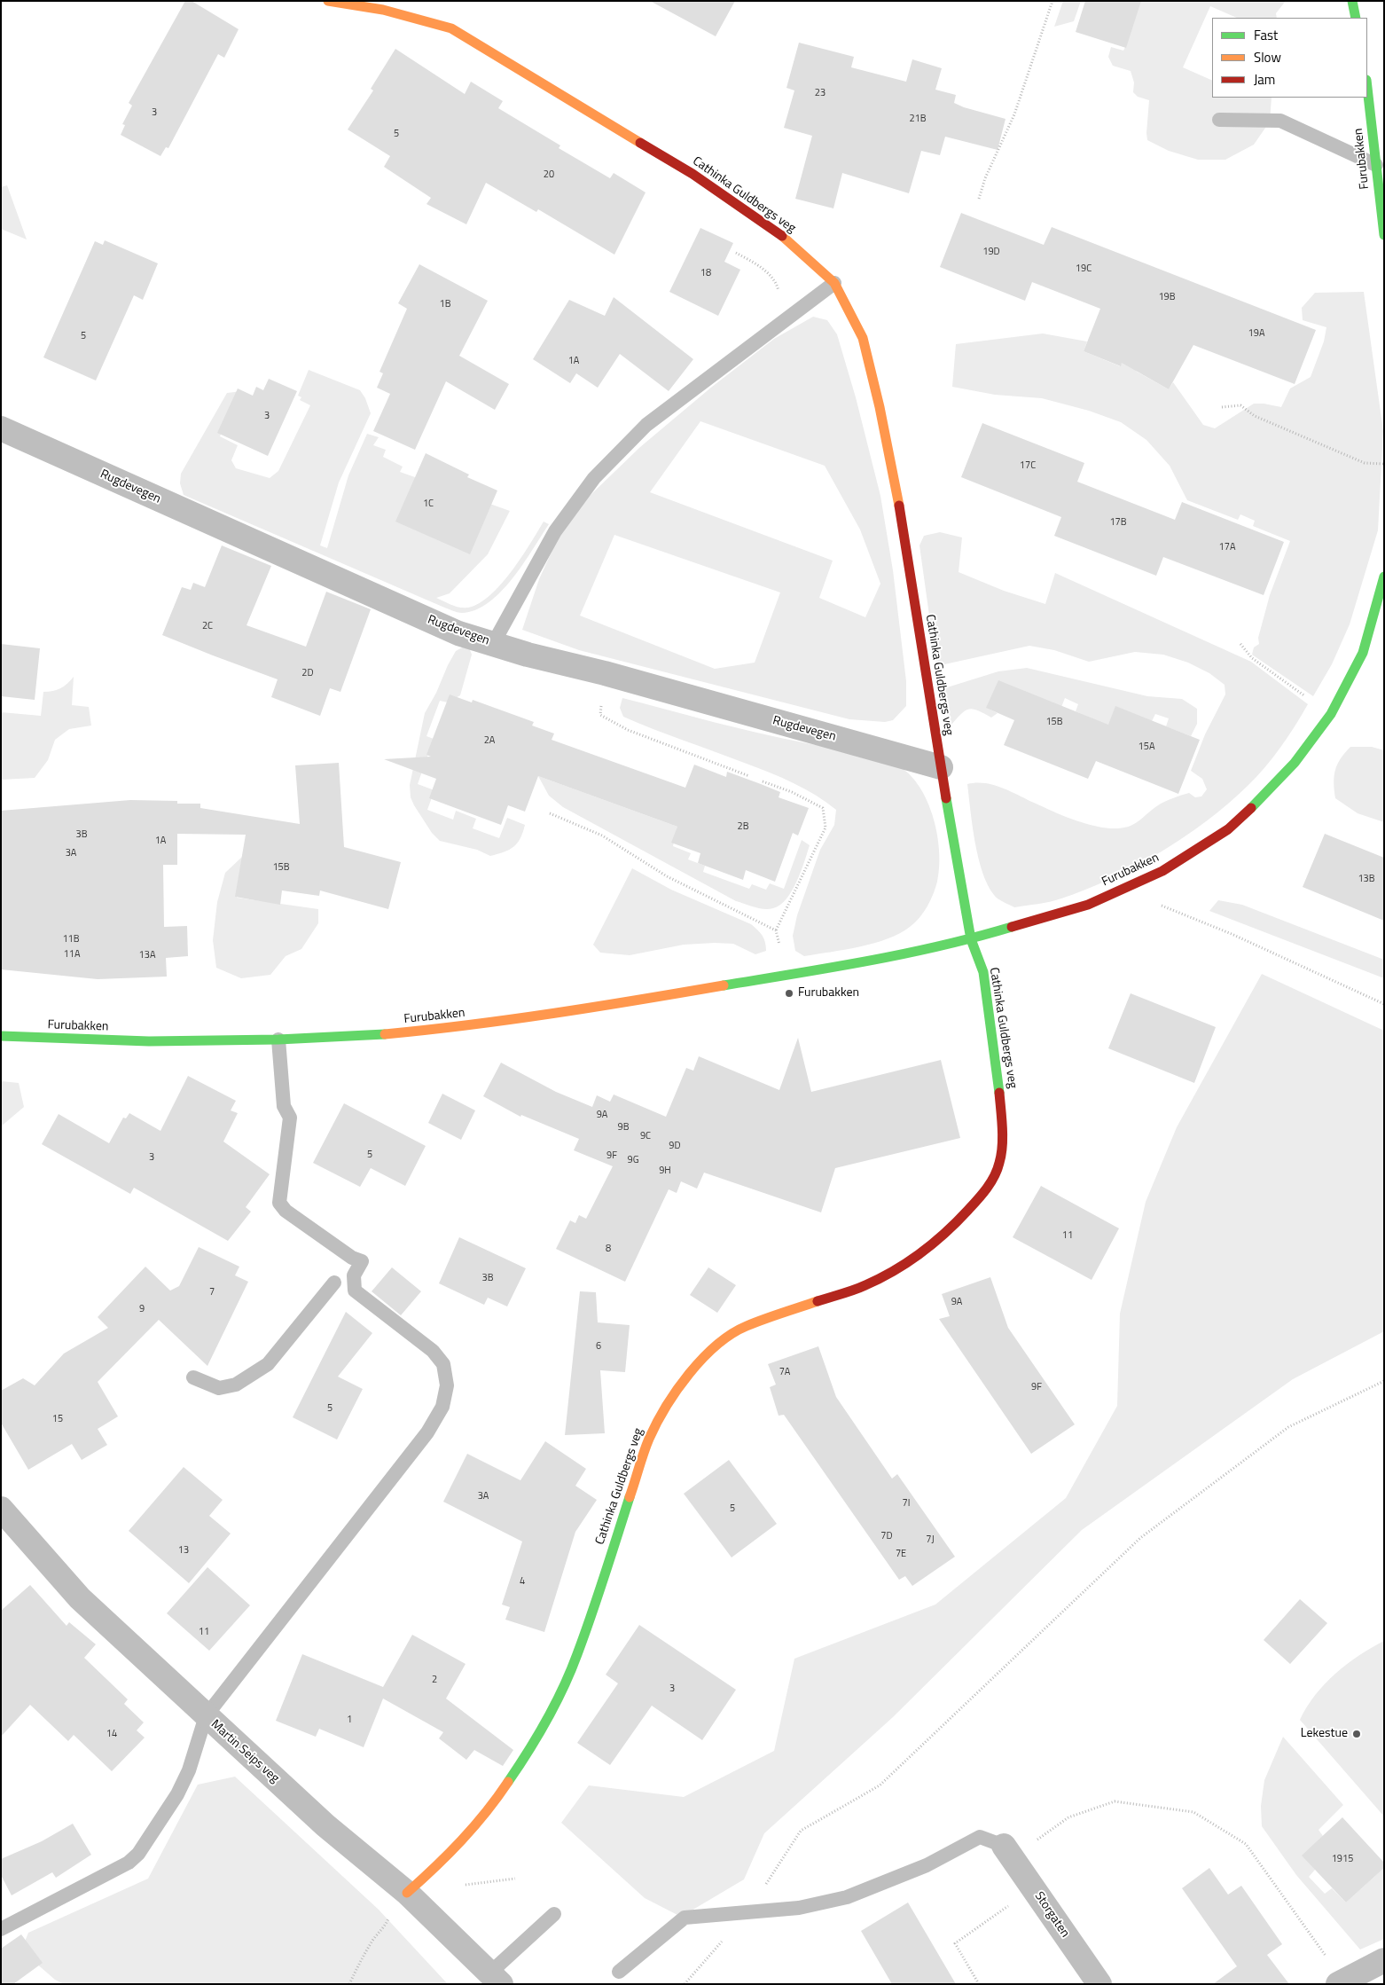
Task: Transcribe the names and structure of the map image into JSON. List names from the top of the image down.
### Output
{
  "streets": {
    "street": [
      "Furubakken",
      "Cathinka Guldbergs veg",
      "Rugdevegen",
      "Martin Seips veg",
      "Storgaten"
    ]
  },
  "crossings": [
    ["Furubakken", "Cathinka Guldbergs veg"],
    ["Cathinka Guldbergs veg", "Rugdevegen"],
    ["Cathinka Guldbergs veg", "Martin Seips veg"]
  ],
  "places": ["Furubakken", "Lekestue"],
  "house_numbers": [
    "23",
    "3",
    "21B",
    "5",
    "20",
    "19D",
    "19C",
    "18",
    "19B",
    "1B",
    "19A",
    "5",
    "1A",
    "3",
    "17C",
    "1C",
    "17B",
    "17A",
    "2C",
    "2D",
    "15B",
    "2A",
    "15A",
    "2B",
    "3B",
    "1A",
    "3A",
    "15B",
    "13B",
    "11B",
    "11A",
    "13A",
    "9A",
    "9B",
    "9C",
    "9D",
    "5",
    "9F",
    "3",
    "9G",
    "9H",
    "11",
    "8",
    "3B",
    "7",
    "9A",
    "9",
    "6",
    "7A",
    "9F",
    "5",
    "15",
    "3A",
    "7I",
    "5",
    "7D",
    "7J",
    "13",
    "7E",
    "4",
    "11",
    "2",
    "3",
    "1",
    "14",
    "1915"
  ],
  "legend": ["Fast", "Slow", "Jam"]
}
